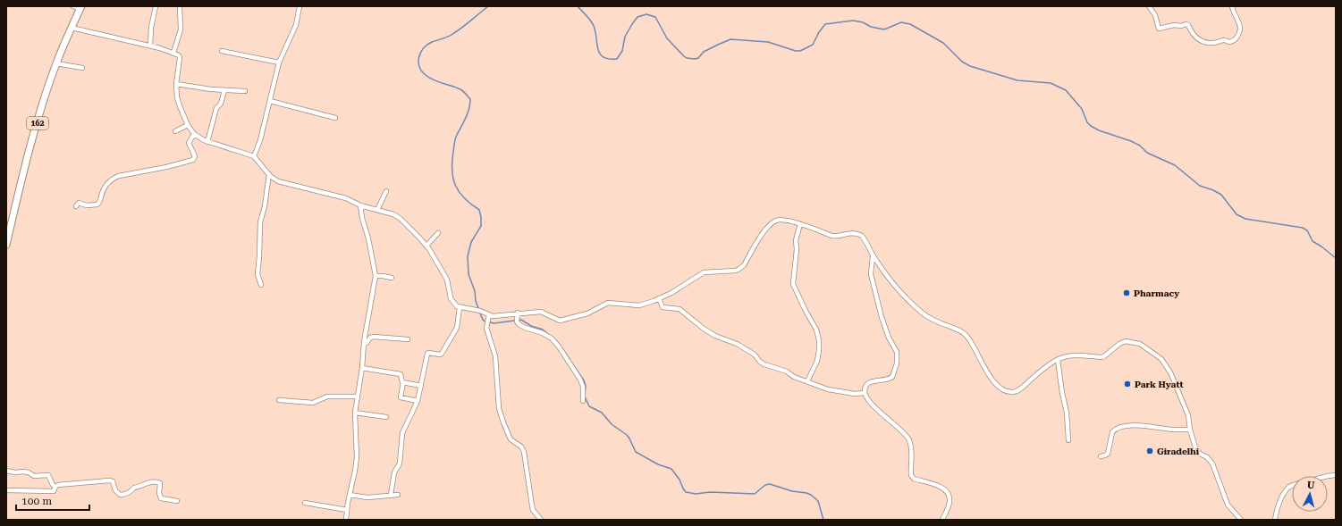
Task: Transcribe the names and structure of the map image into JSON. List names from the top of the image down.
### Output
{
  "streets": {
    "main road": ["162"]
  },
  "places": ["Pharmacy", "Park Hyatt", "Giradelhi"],
  "scale_bar": "100 m",
  "north": "top"
}
